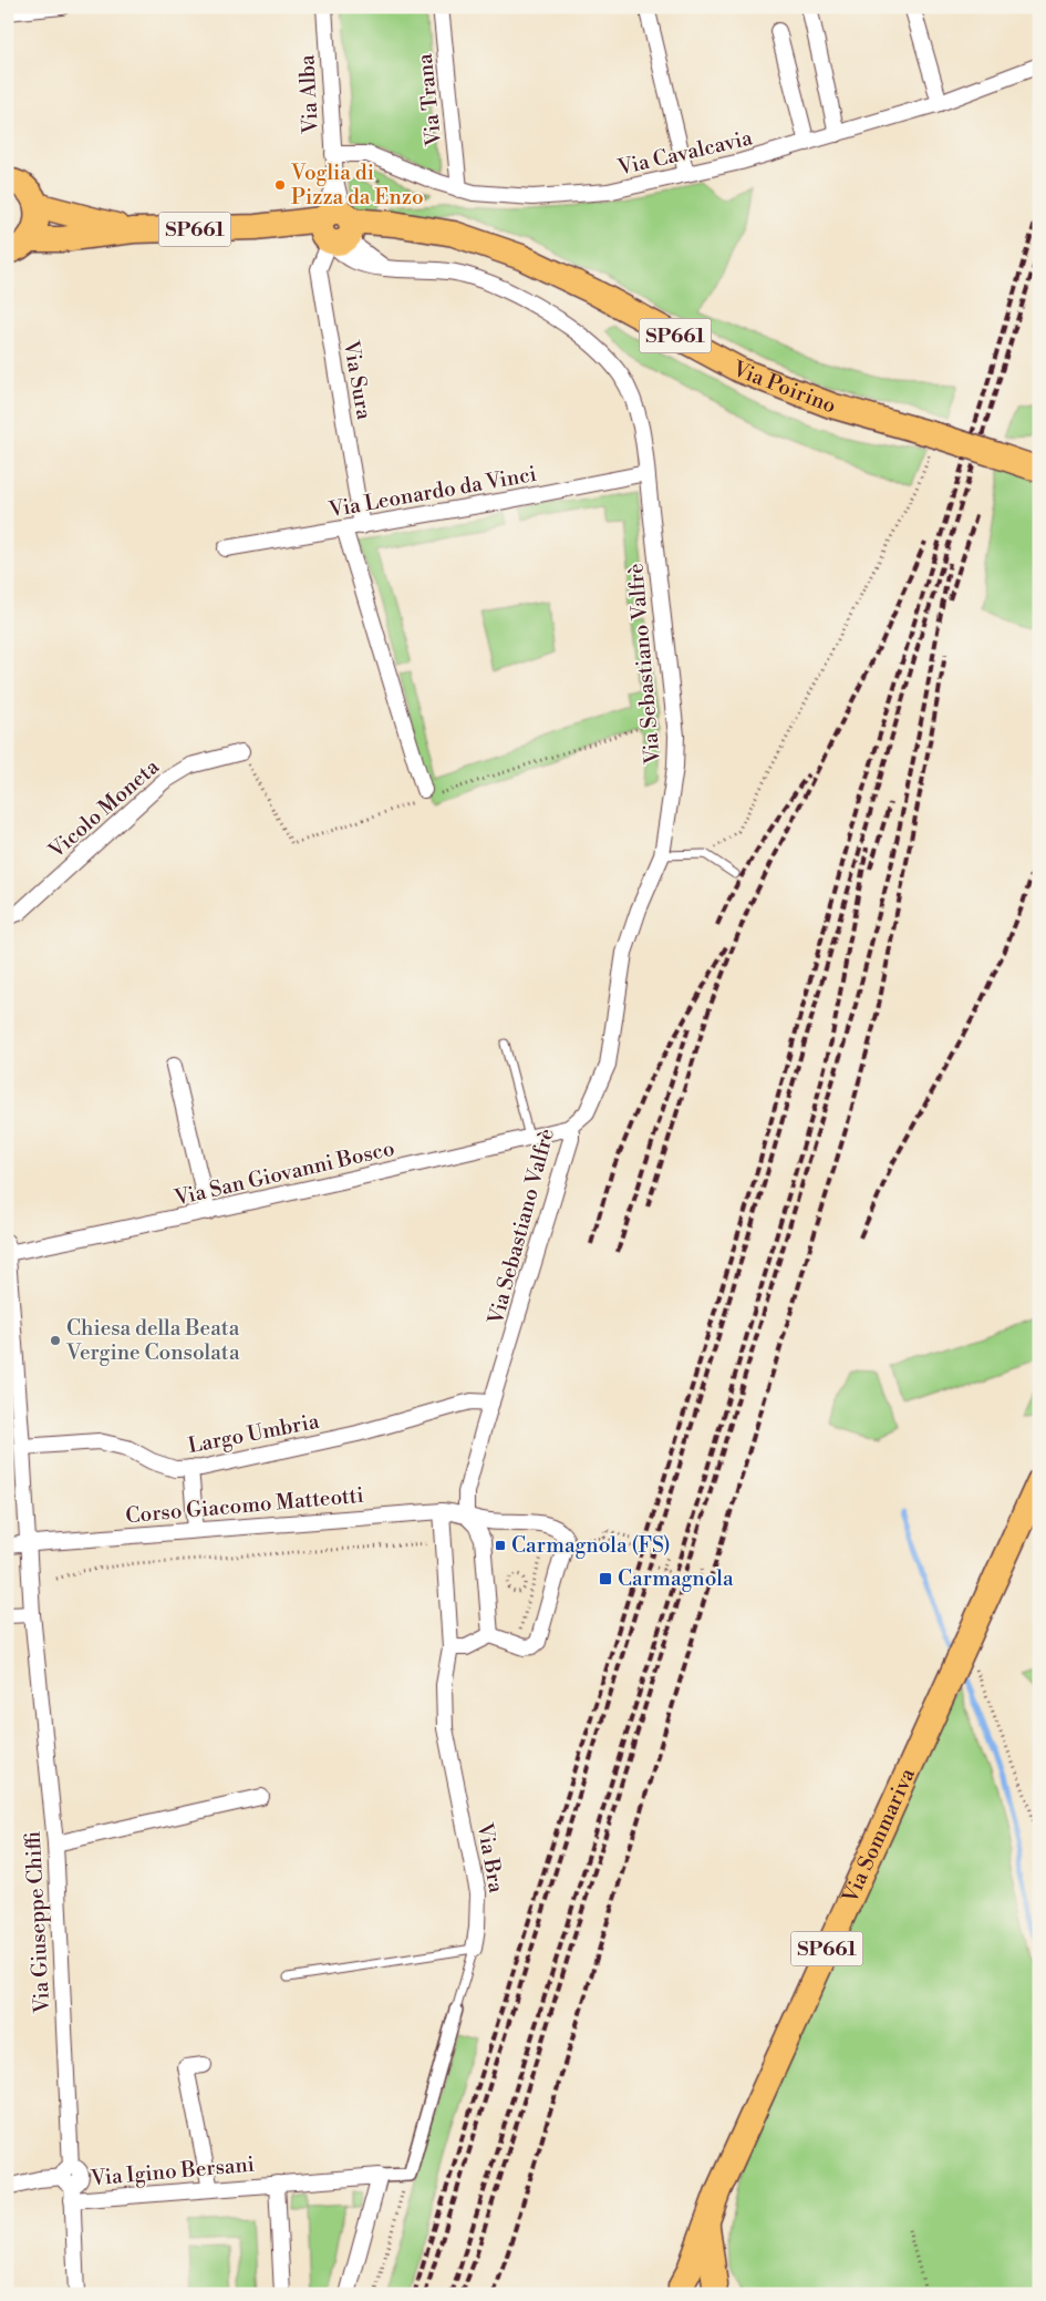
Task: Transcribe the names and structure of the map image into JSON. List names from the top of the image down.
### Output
{
  "streets": {
    "main road": ["SP661", "Via Poirino", "Via Sommariva"],
    "street": [
      "Via Alba",
      "Via Trana",
      "Via Cavalcavia",
      "Via Sura",
      "Via Leonardo da Vinci",
      "Via Sebastiano Valfrè",
      "Vicolo Moneta",
      "Via San Giovanni Bosco",
      "Largo Umbria",
      "Corso Giacomo Matteotti",
      "Via Bra",
      "Via Giuseppe Chiffi",
      "Via Igino Bersani"
    ]
  },
  "crossings": [
    ["Via Alba", "Via Cavalcavia"],
    ["Via Alba", "Via Sura"],
    ["Via Alba", "Via Poirino"],
    ["Via Alba", "Via Sebastiano Valfrè"],
    ["Via Trana", "Via Cavalcavia"],
    ["Via Sura", "Via Poirino"],
    ["Via Sura", "Via Leonardo da Vinci"],
    ["Via Sura", "Via Sebastiano Valfrè"],
    ["Via Poirino", "Via Sebastiano Valfrè"],
    ["Via Leonardo da Vinci", "Via Sebastiano Valfrè"],
    ["Via Sebastiano Valfrè", "Via San Giovanni Bosco"],
    ["Via Sebastiano Valfrè", "Largo Umbria"],
    ["Via Sebastiano Valfrè", "Corso Giacomo Matteotti"],
    ["Via San Giovanni Bosco", "Via Giuseppe Chiffi"],
    ["Largo Umbria", "Via Giuseppe Chiffi"],
    ["Corso Giacomo Matteotti", "Via Bra"],
    ["Corso Giacomo Matteotti", "Via Giuseppe Chiffi"],
    ["Via Giuseppe Chiffi", "Via Igino Bersani"]
  ],
  "places": {
    "other": ["Voglia di Pizza da Enzo", "Chiesa della Beata Vergine Consolata"],
    "transit": ["Carmagnola (FS)", "Carmagnola"]
  }
}
